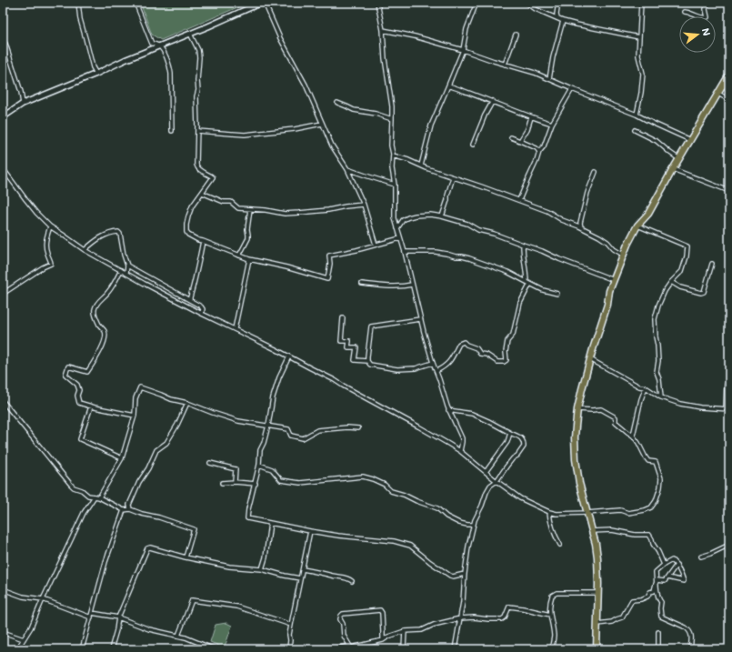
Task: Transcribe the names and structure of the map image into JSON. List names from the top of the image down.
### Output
{
  "north": "right"
}
